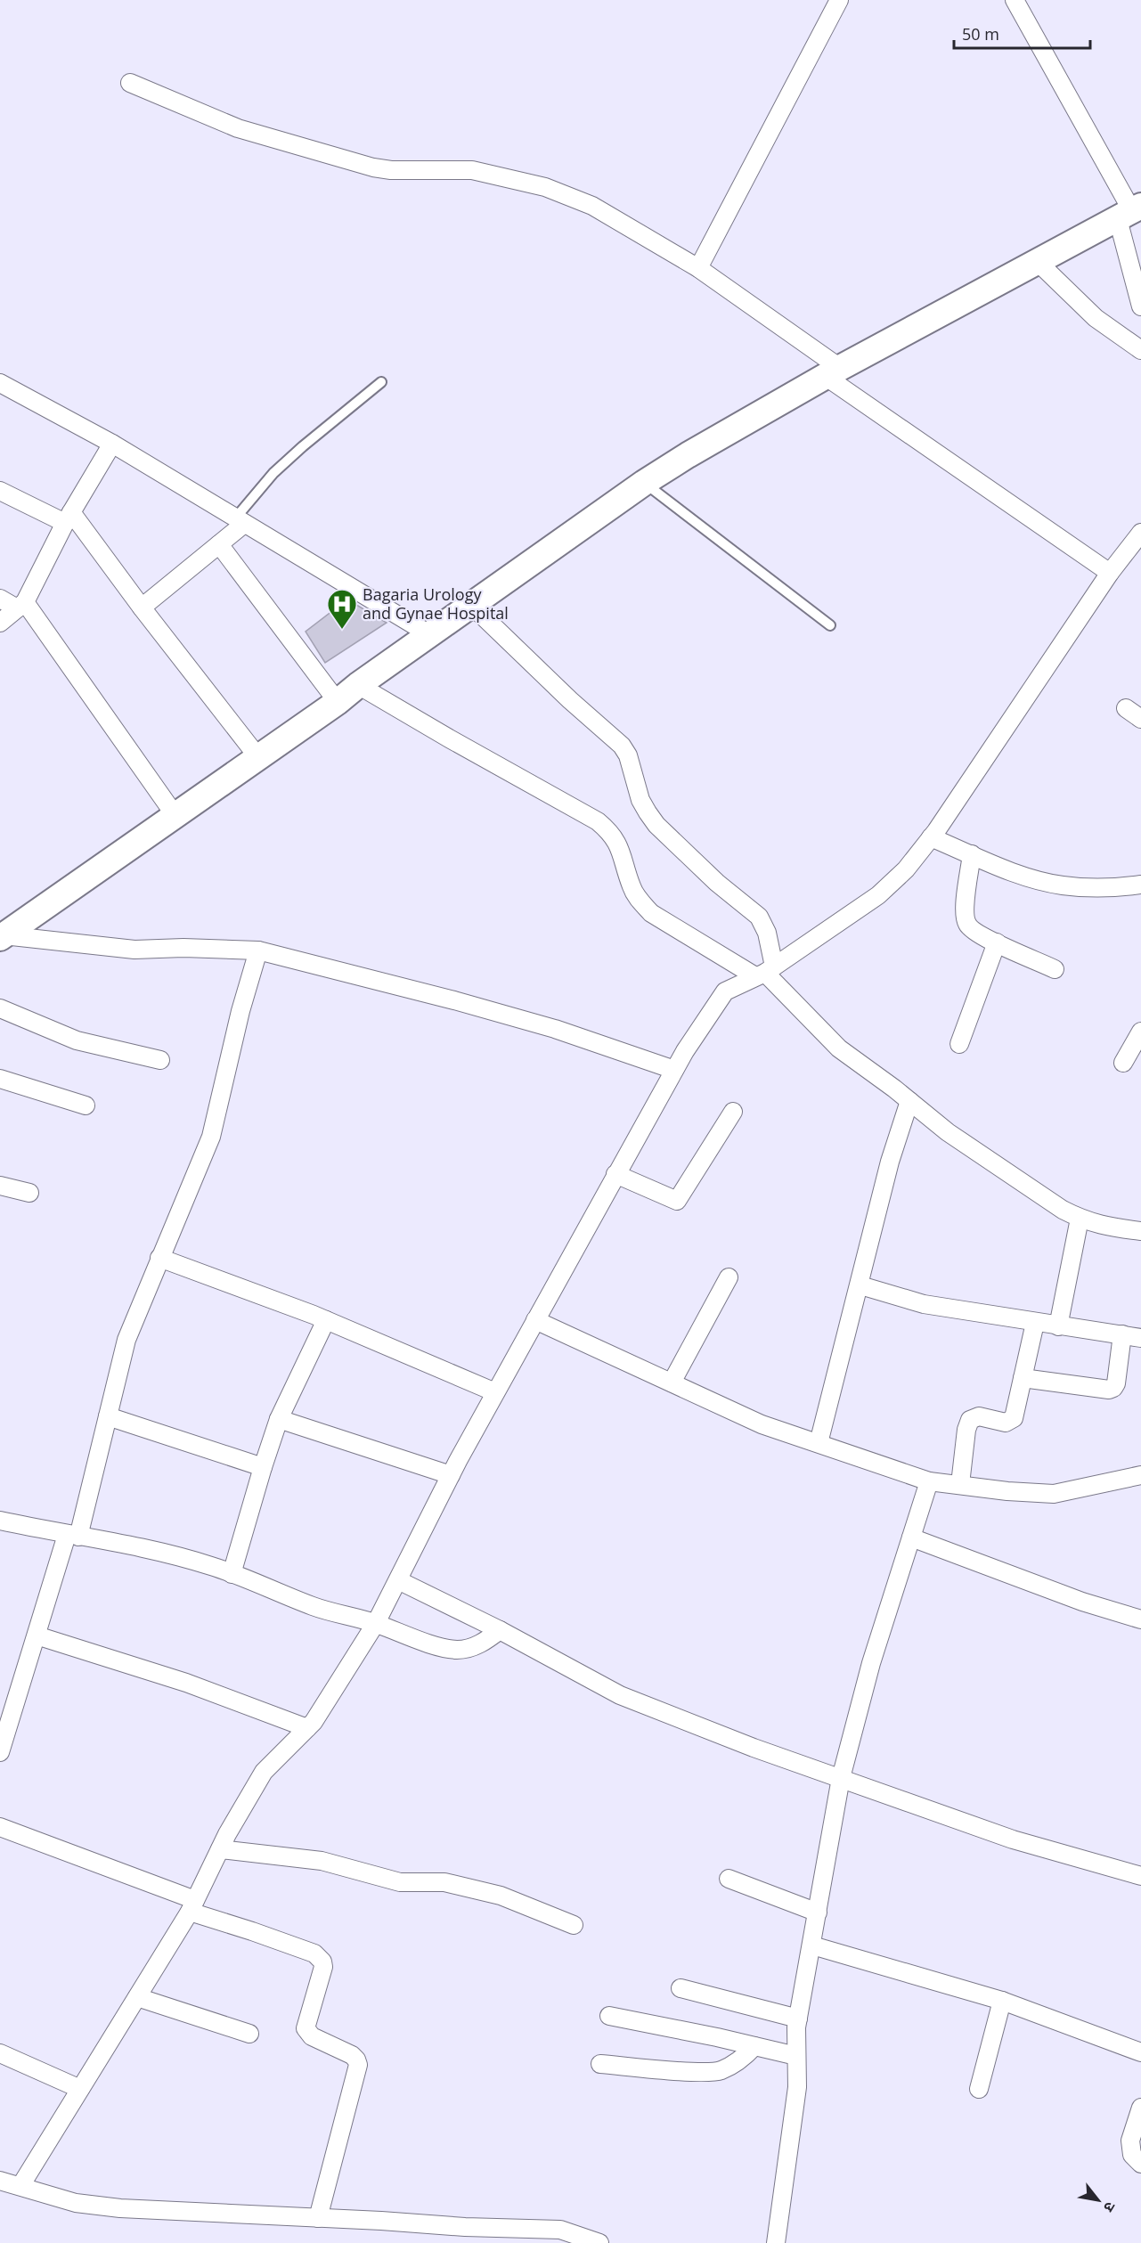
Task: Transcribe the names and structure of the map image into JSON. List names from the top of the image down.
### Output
{
  "places": {
    "hospital": ["Bagaria Urology and Gynae Hospital"]
  },
  "scale_bar": "50 m",
  "north": "bottom right"
}
